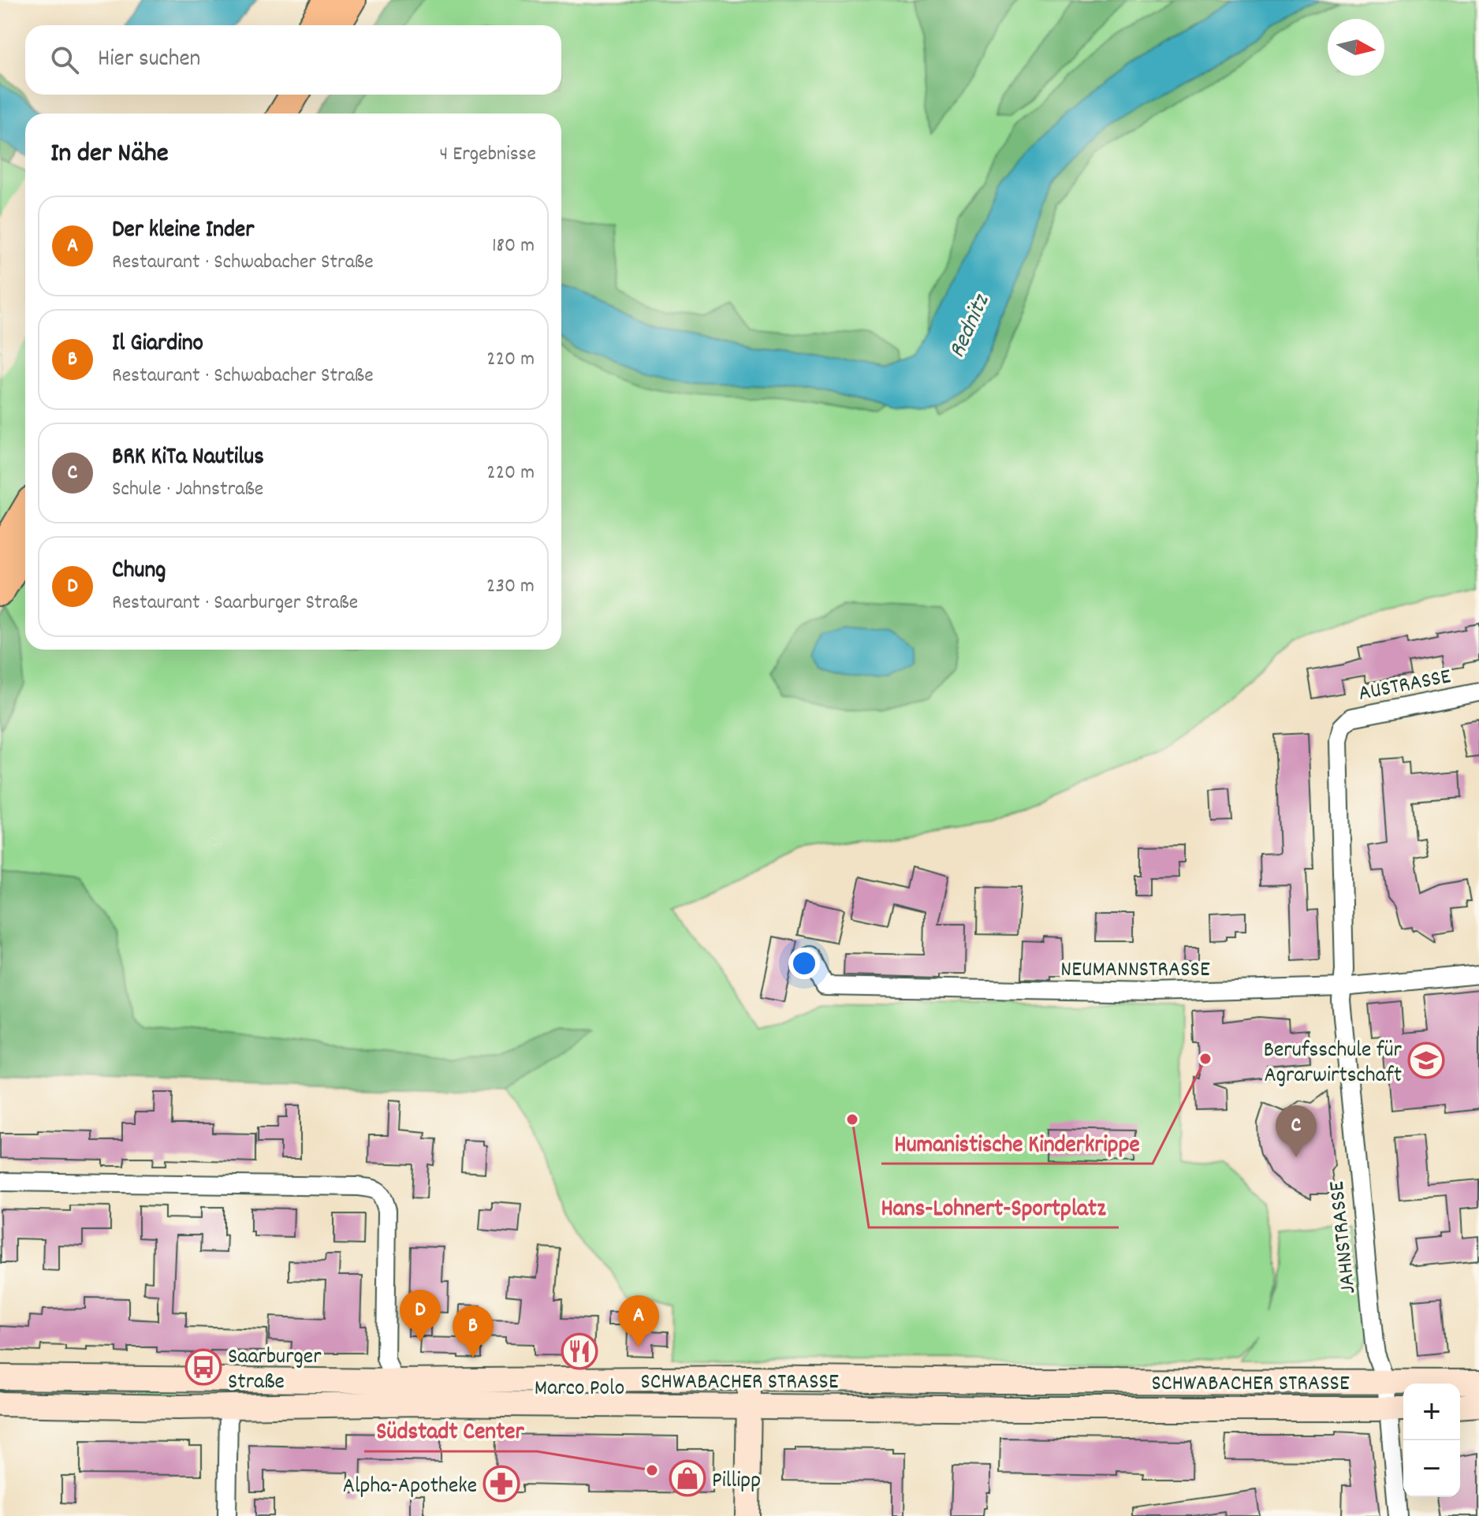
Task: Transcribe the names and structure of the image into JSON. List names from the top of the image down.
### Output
{
  "streets": {
    "main road": ["SCHWABACHER STRASSE"],
    "street": ["AUSTRASSE", "NEUMANNSTRASSE", "JAHNSTRASSE"]
  },
  "crossings": [
    ["AUSTRASSE", "JAHNSTRASSE"],
    ["NEUMANNSTRASSE", "JAHNSTRASSE"],
    ["JAHNSTRASSE", "SCHWABACHER STRASSE"]
  ],
  "water": ["Rednitz"],
  "places": {
    "other": ["Humanistische Kinderkrippe", "Hans-Lohnert-Sportplatz", "Südstadt Center"],
    "school or university": ["Berufsschule für Agrarwirtschaft"],
    "restaurant": ["Marco Polo"],
    "bus stop": ["Saarburger Straße"],
    "shop": ["Pillipp"],
    "pharmacy": ["Alpha-Apotheke"]
  },
  "north": "right",
  "page": {
    "search": "Hier suchen",
    "heading": ["In der Nähe", "4 Ergebnisse"],
    "list": [
      {
        "mark": "A",
        "name": "Der kleine Inder",
        "note": "Restaurant · Schwabacher Straße",
        "value": "180 m"
      },
      {
        "mark": "B",
        "name": "Il Giardino",
        "note": "Restaurant · Schwabacher Straße",
        "value": "220 m"
      },
      {
        "mark": "C",
        "name": "BRK KiTa Nautilus",
        "note": "Schule · Jahnstraße",
        "value": "220 m"
      },
      {
        "mark": "D",
        "name": "Chung",
        "note": "Restaurant · Saarburger Straße",
        "value": "230 m"
      }
    ],
    "pins": [
      "C",
      "D",
      "A",
      "B"
    ],
    "map_buttons": ["+", "−"]
  }
}
